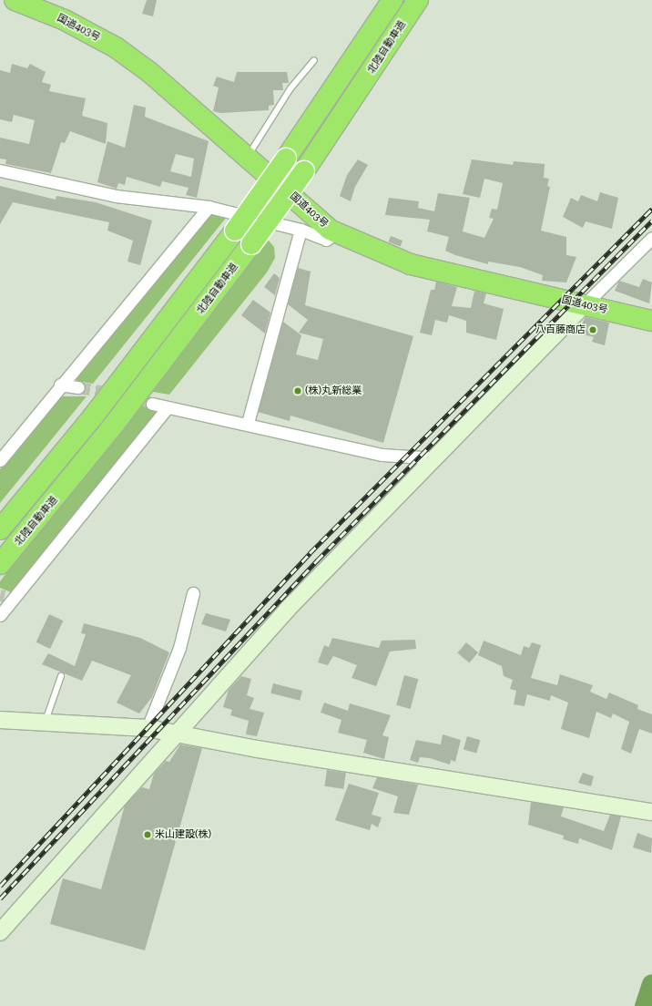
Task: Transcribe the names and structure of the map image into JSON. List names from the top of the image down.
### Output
{
  "streets": {
    "highway": ["国道403号", "北陸自動車道"]
  },
  "places": ["八百藤商店", "(株)丸新総業", "米山建設(株)"]
}
